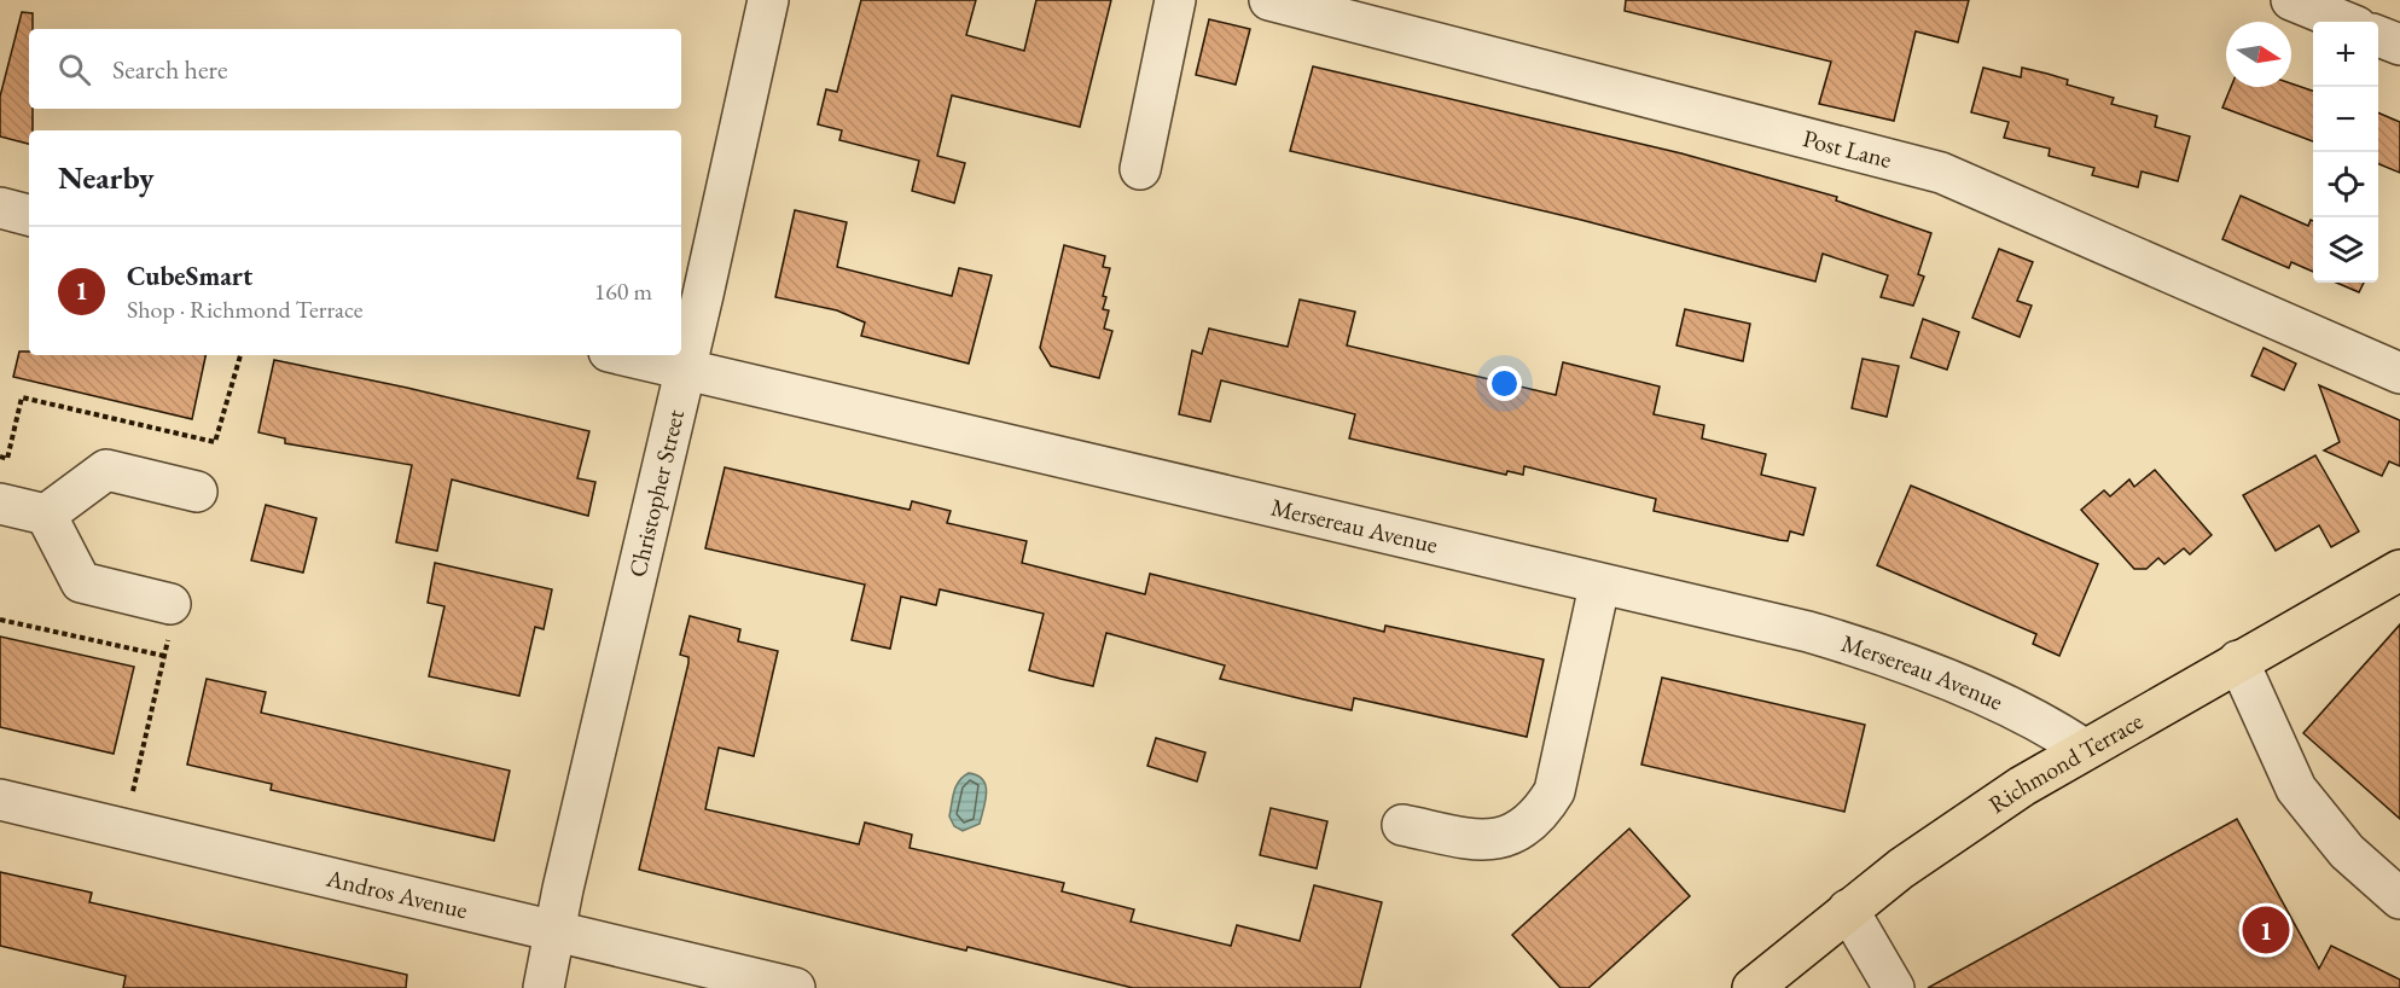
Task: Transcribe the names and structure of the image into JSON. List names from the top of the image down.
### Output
{
  "streets": {
    "main road": ["Richmond Terrace"],
    "street": [
      "Post Lane",
      "Christopher Street",
      "Mersereau Avenue",
      "Andros Avenue"
    ]
  },
  "crossings": [
    ["Christopher Street", "Mersereau Avenue"],
    ["Christopher Street", "Andros Avenue"],
    ["Mersereau Avenue", "Richmond Terrace"]
  ],
  "north": "right",
  "page": {
    "map_buttons": ["+", "−"],
    "search": "Search here",
    "heading": "Nearby",
    "list": [
      {
        "mark": "1",
        "name": "CubeSmart",
        "note": "Shop · Richmond Terrace",
        "value": "160 m"
      }
    ],
    "pins": "1"
  }
}
